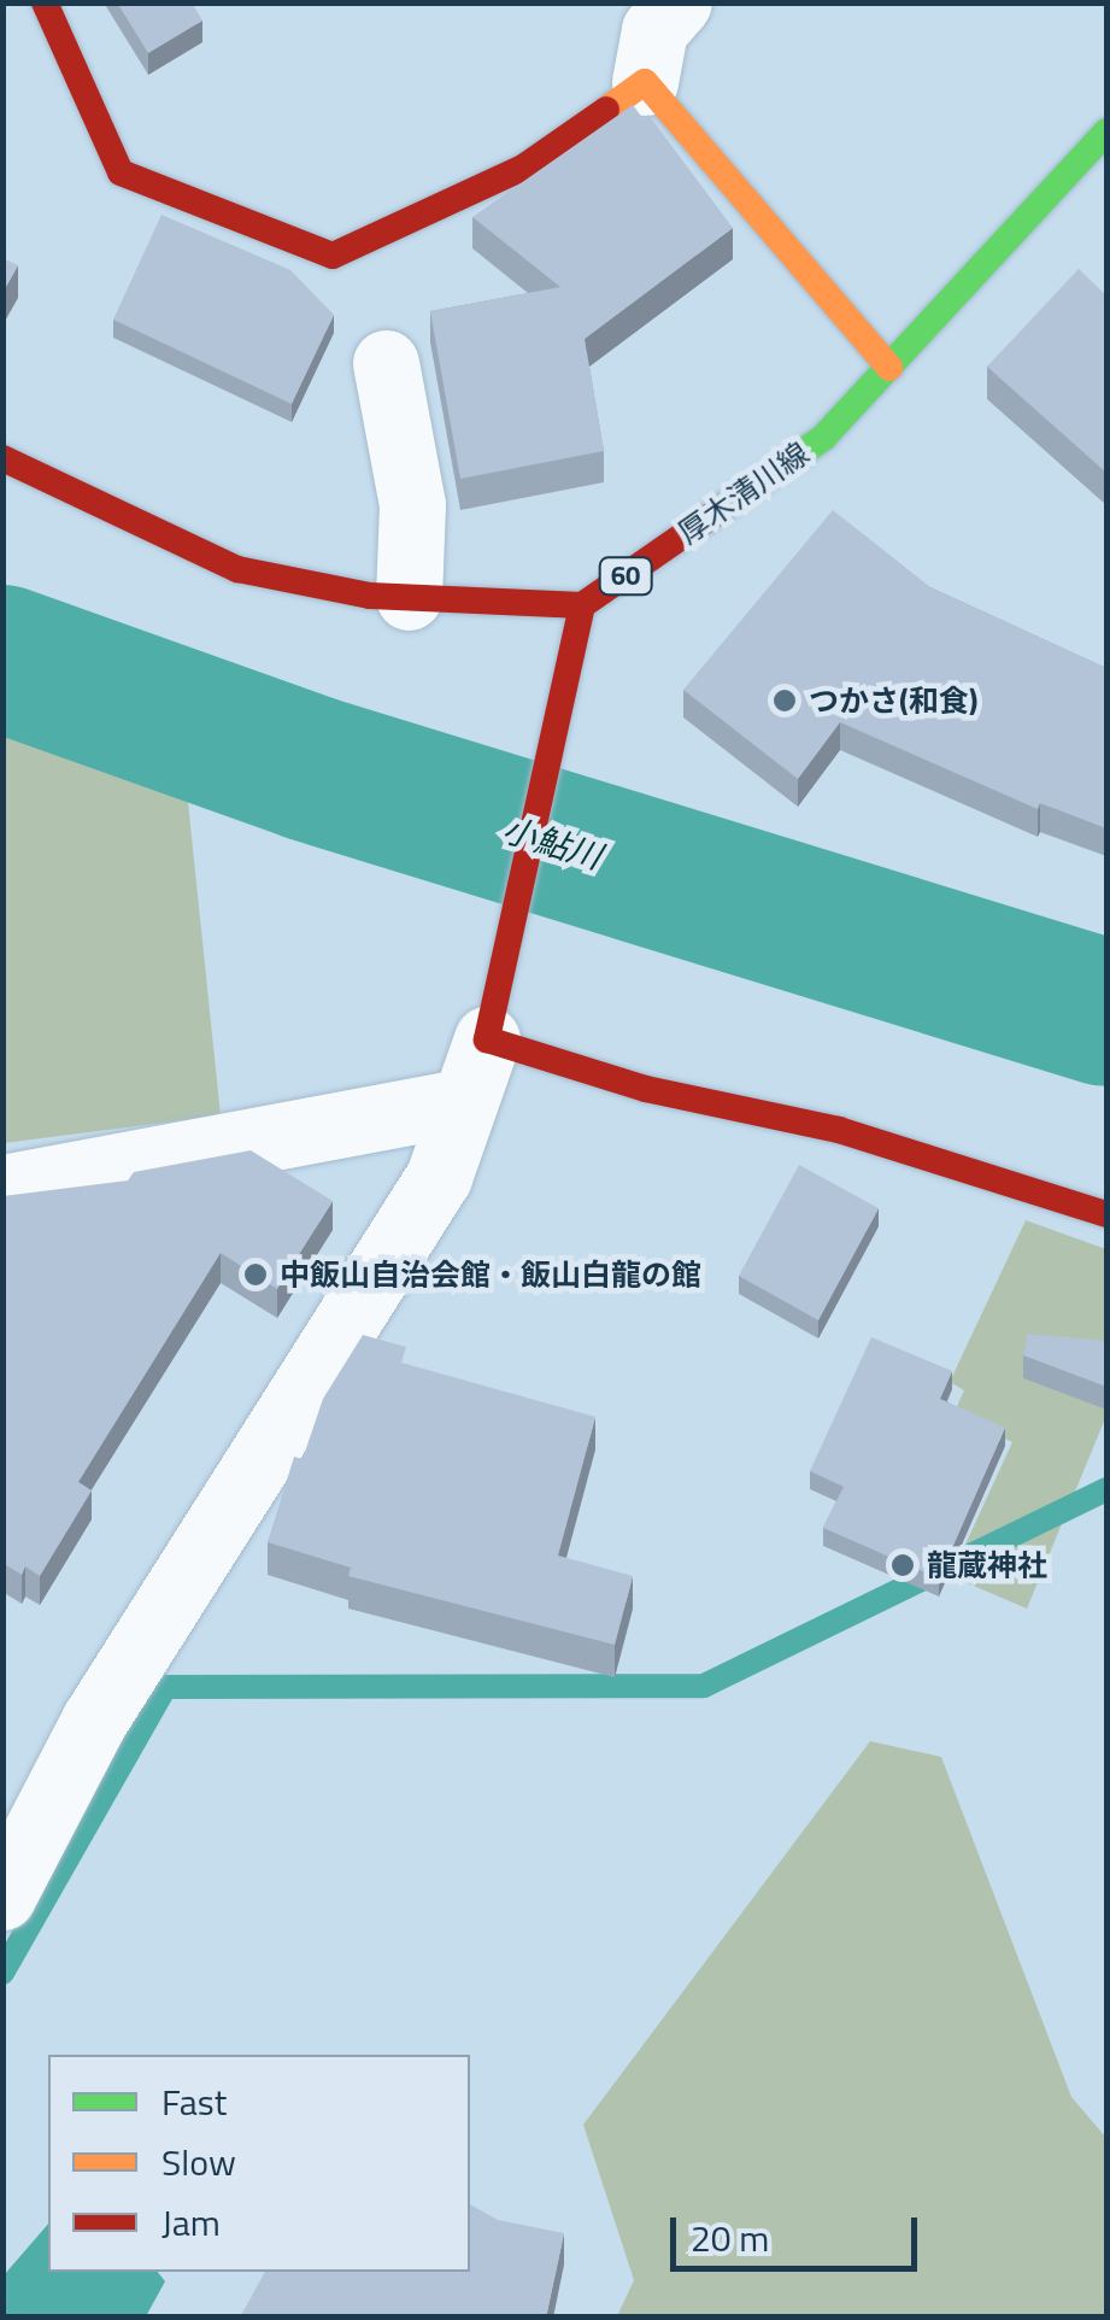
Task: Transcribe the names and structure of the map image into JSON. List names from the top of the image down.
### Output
{
  "streets": {
    "street": ["厚木清川線", "60"]
  },
  "crossings": [
    ["厚木清川線", "60"]
  ],
  "water": ["小鮎川"],
  "places": ["つかさ(和食)", "中飯山自治会館・飯山白龍の館", "龍蔵神社"],
  "legend": ["Fast", "Slow", "Jam"],
  "scale_bar": "20 m"
}
